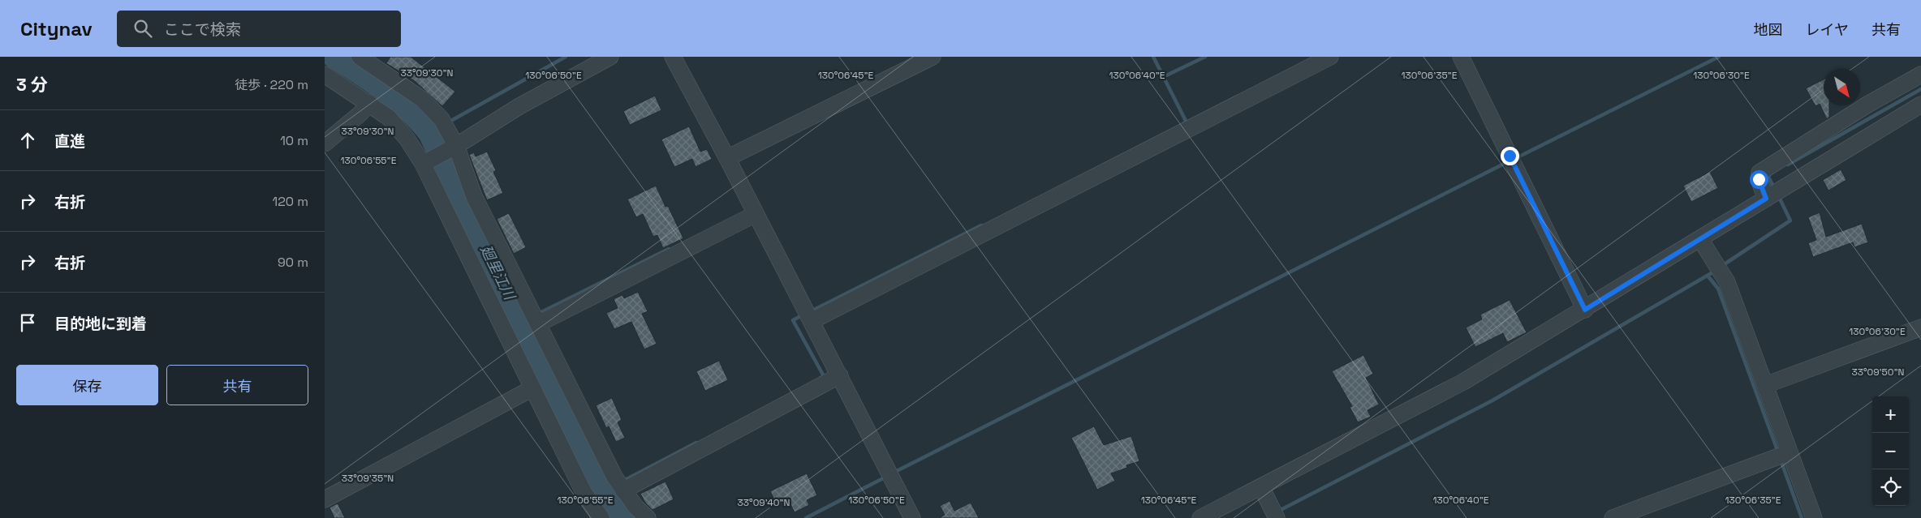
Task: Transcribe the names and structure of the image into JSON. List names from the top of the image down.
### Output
{
  "water": ["廻里江川"],
  "north": "bottom right",
  "page": {
    "header": "Citynav",
    "search": "ここで検索",
    "nav": ["地図", "レイヤ", "共有"],
    "heading": ["3 分", "徒歩 · 220 m"],
    "list": [
      ["直進", "10 m"],
      ["右折", "120 m"],
      ["右折", "90 m"],
      "目的地に到着"
    ],
    "buttons": ["保存", "共有"],
    "map_buttons": ["+", "−"]
  },
  "coordinates": [
    "33°09'30\"N",
    "130°06'50\"E",
    "130°06'45\"E",
    "130°06'40\"E",
    "130°06'35\"E",
    "130°06'30\"E",
    "130°06'55\"E",
    "33°09'50\"N",
    "33°09'35\"N",
    "33°09'40\"N"
  ]
}
